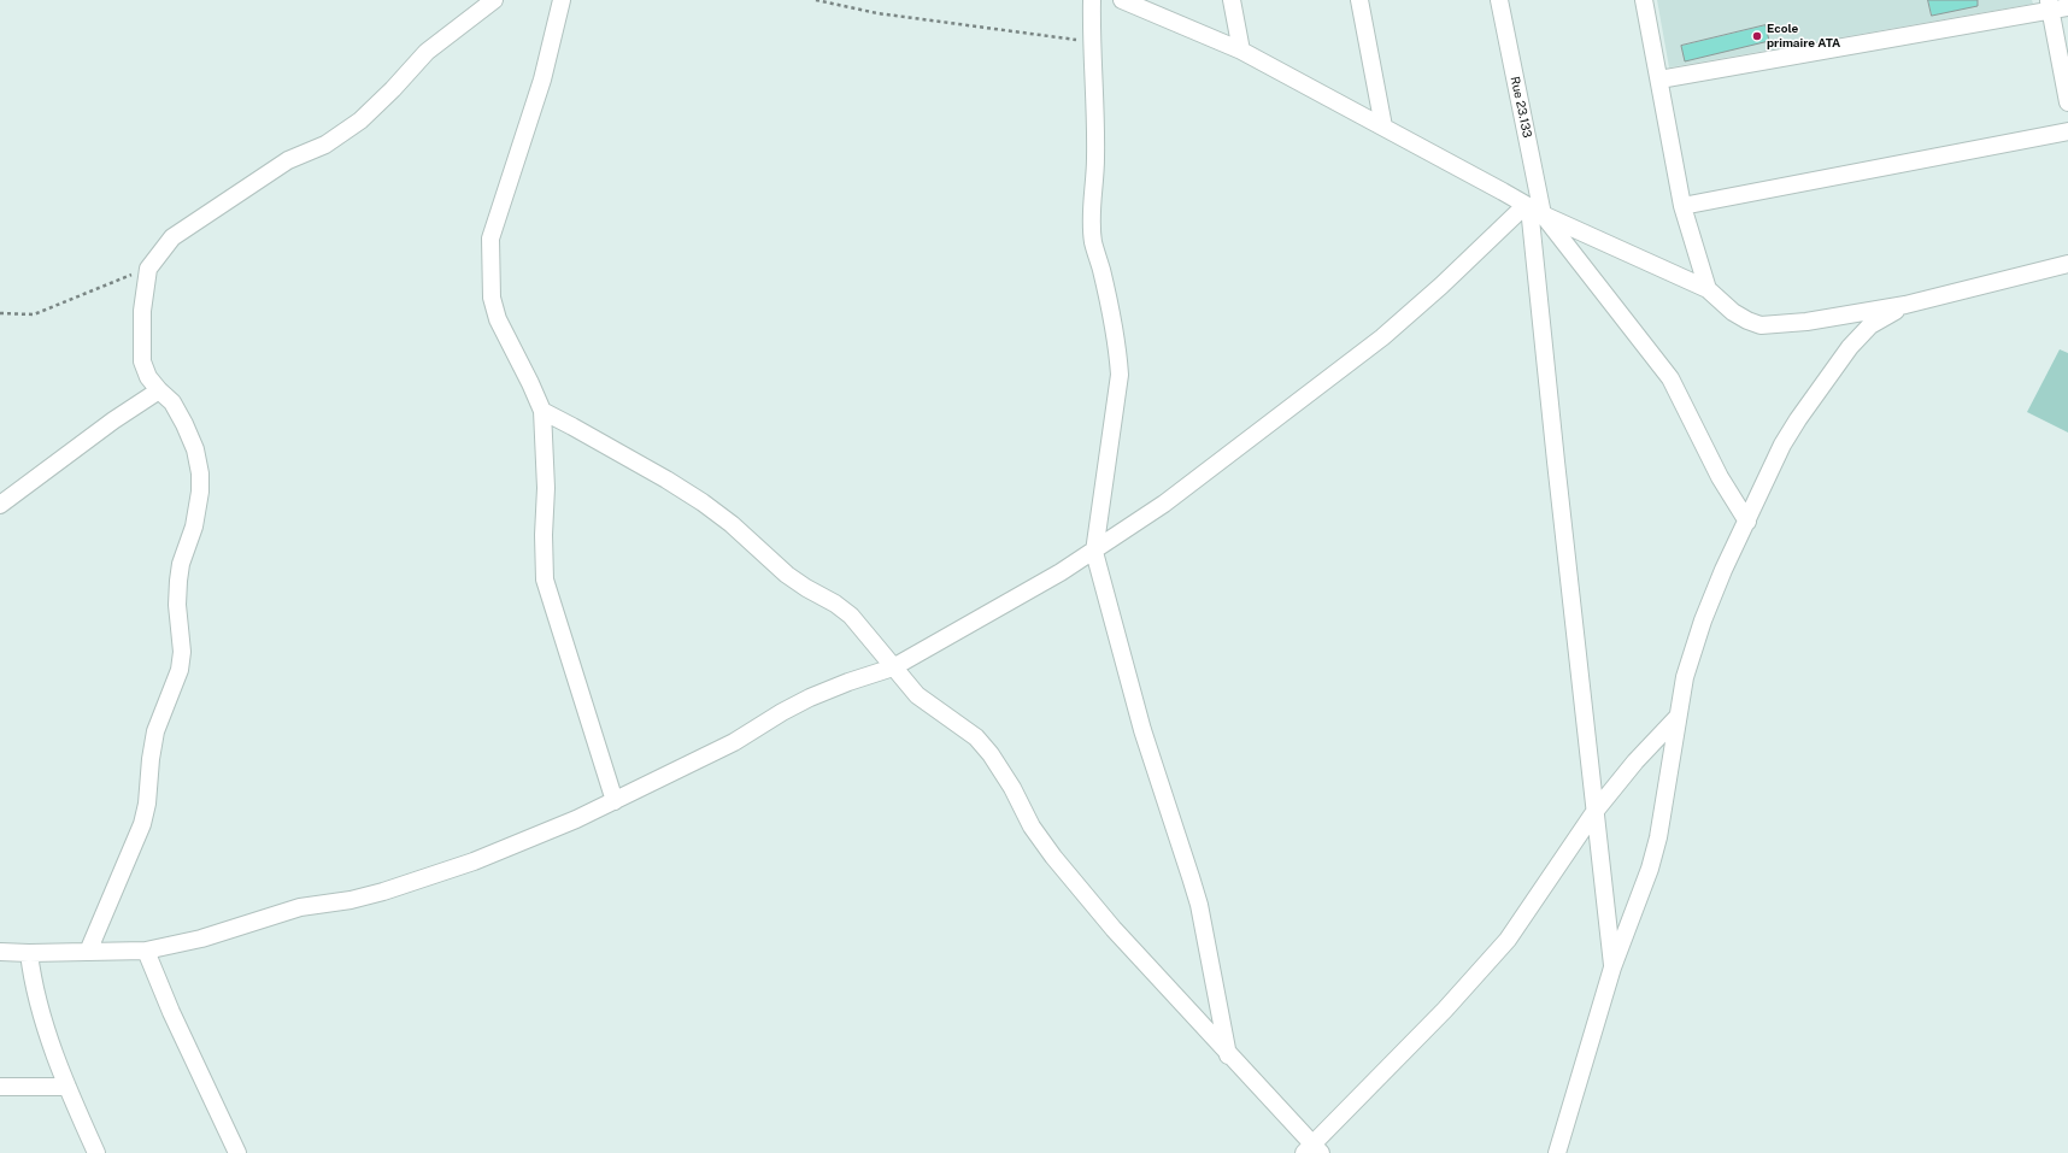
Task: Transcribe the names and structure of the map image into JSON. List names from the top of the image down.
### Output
{
  "streets": {
    "street": ["Rue 23.133"]
  },
  "places": ["Ecole primaire ATA"]
}
